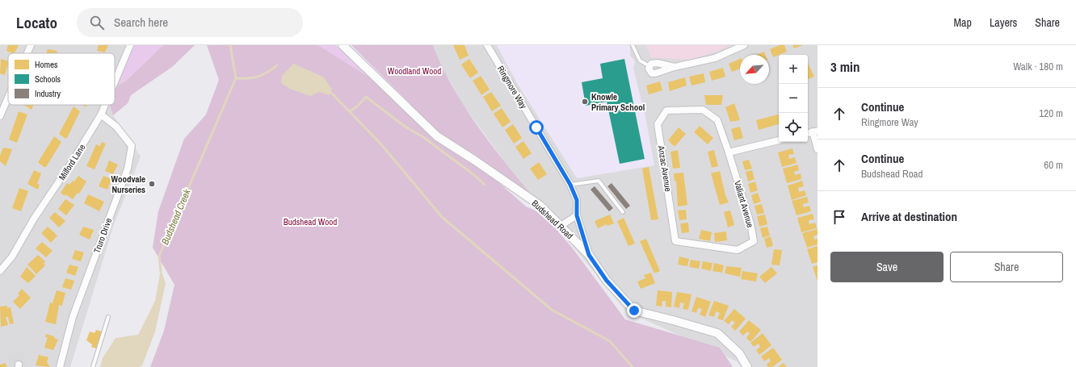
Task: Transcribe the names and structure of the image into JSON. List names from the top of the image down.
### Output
{
  "streets": {
    "street": [
      "Ringmore Way",
      "Milford Lane",
      "Anzac Avenue",
      "Valiant Avenue",
      "Budshead Road",
      "Truro Drive"
    ]
  },
  "crossings": [
    ["Ringmore Way", "Budshead Road"],
    ["Milford Lane", "Truro Drive"],
    ["Anzac Avenue", "Valiant Avenue"]
  ],
  "water": ["Budshead Creek"],
  "parks": ["Woodland Wood", "Budshead Wood"],
  "places": ["Knowle Primary School", "Woodvale Nurseries"],
  "legend": ["Homes", "Schools", "Industry"],
  "north": "bottom left",
  "page": {
    "header": "Locato",
    "search": "Search here",
    "nav": ["Map", "Layers", "Share"],
    "heading": ["3 min", "Walk · 180 m"],
    "map_buttons": ["+", "−"],
    "list": [
      ["Continue", "Ringmore Way", "120 m"],
      ["Continue", "Budshead Road", "60 m"],
      "Arrive at destination"
    ],
    "buttons": ["Save", "Share"]
  }
}
